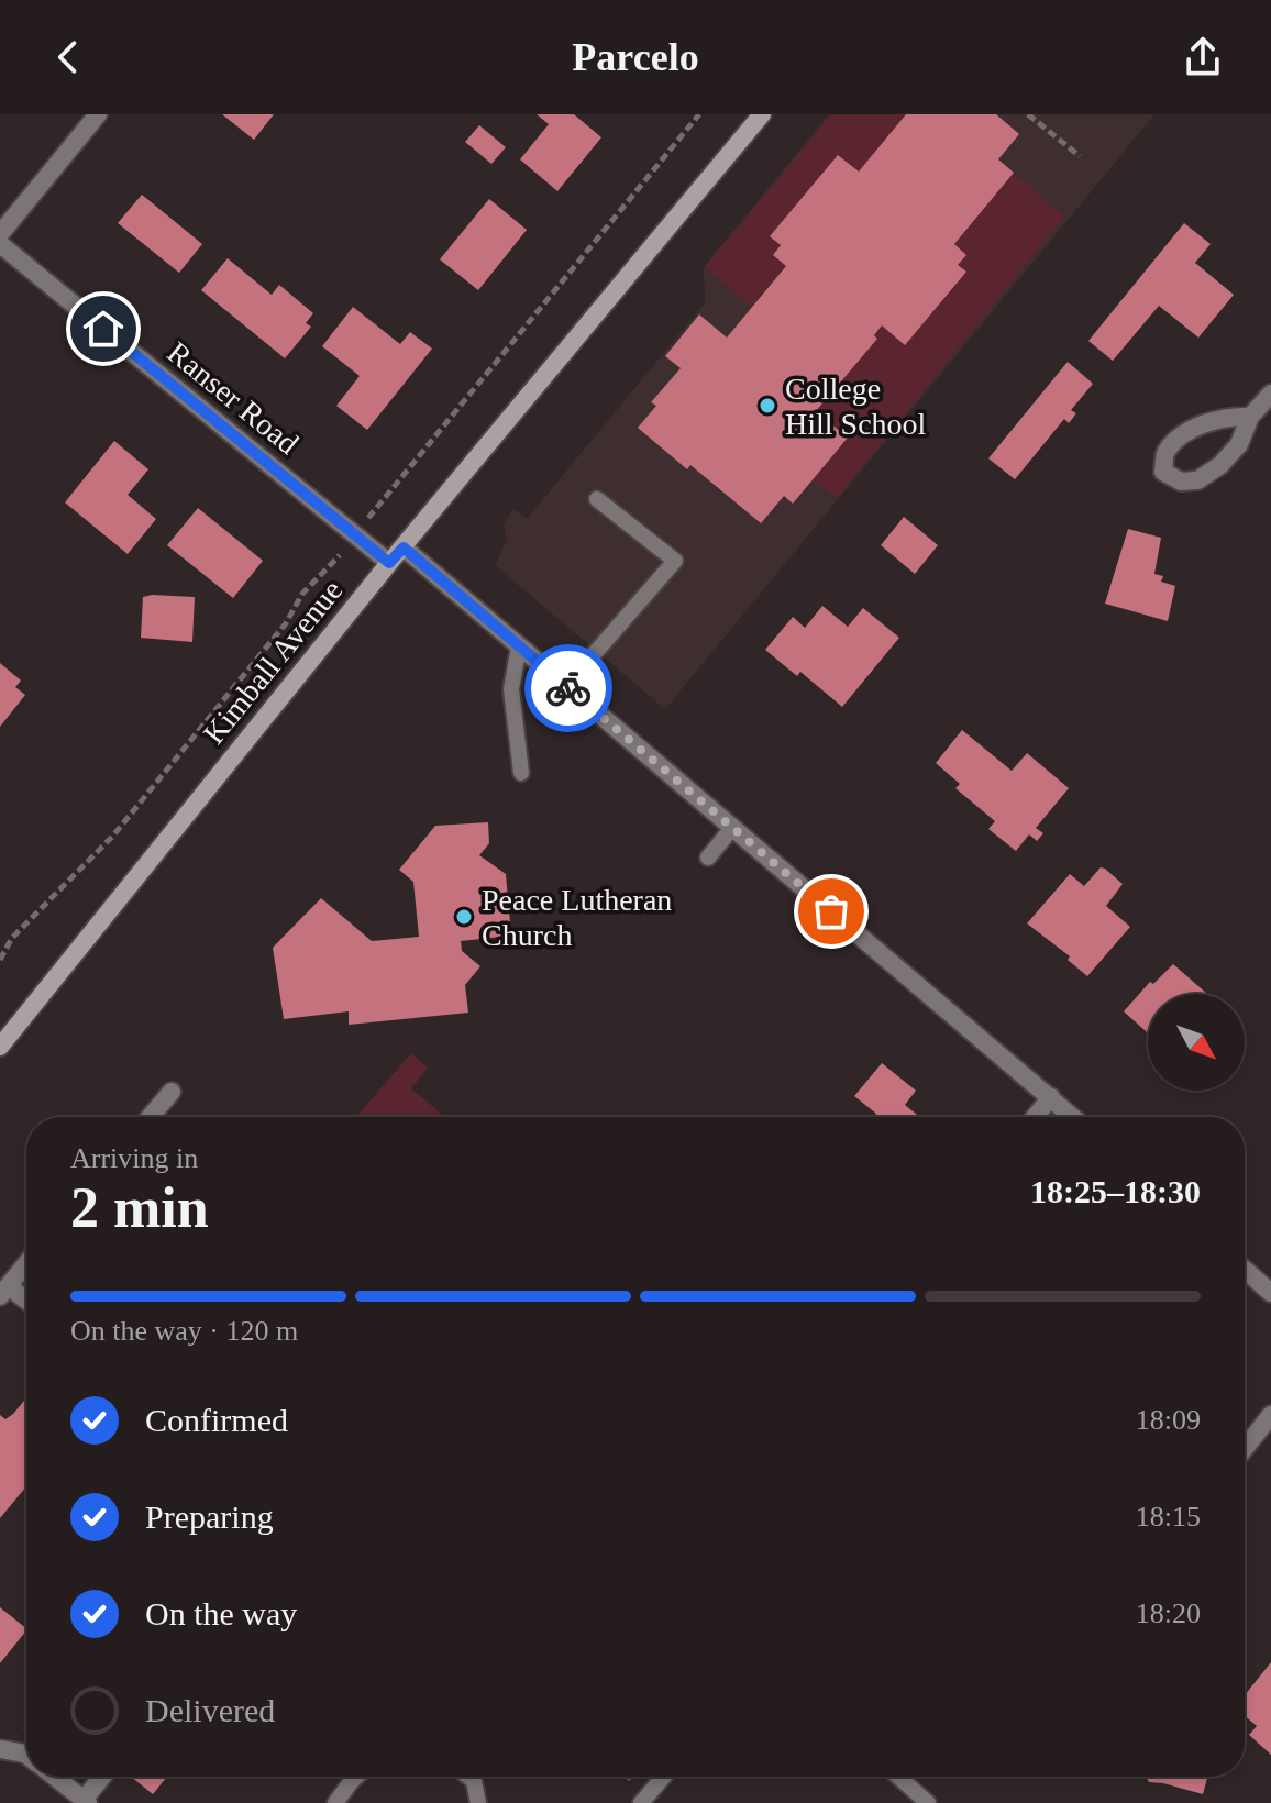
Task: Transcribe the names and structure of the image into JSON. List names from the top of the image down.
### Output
{
  "streets": {
    "main road": ["Kimball Avenue"],
    "street": ["Ranser Road"]
  },
  "crossings": [
    ["Ranser Road", "Kimball Avenue"]
  ],
  "places": ["College Hill School", "Peace Lutheran Church"],
  "north": "bottom right",
  "page": {
    "header": "Parcelo",
    "heading": ["2 min", "Arriving in", "18:25–18:30"],
    "bar": "On the way · 120 m",
    "list": [
      ["Confirmed", "18:09"],
      ["Preparing", "18:15"],
      ["On the way", "18:20"],
      "Delivered"
    ]
  }
}
